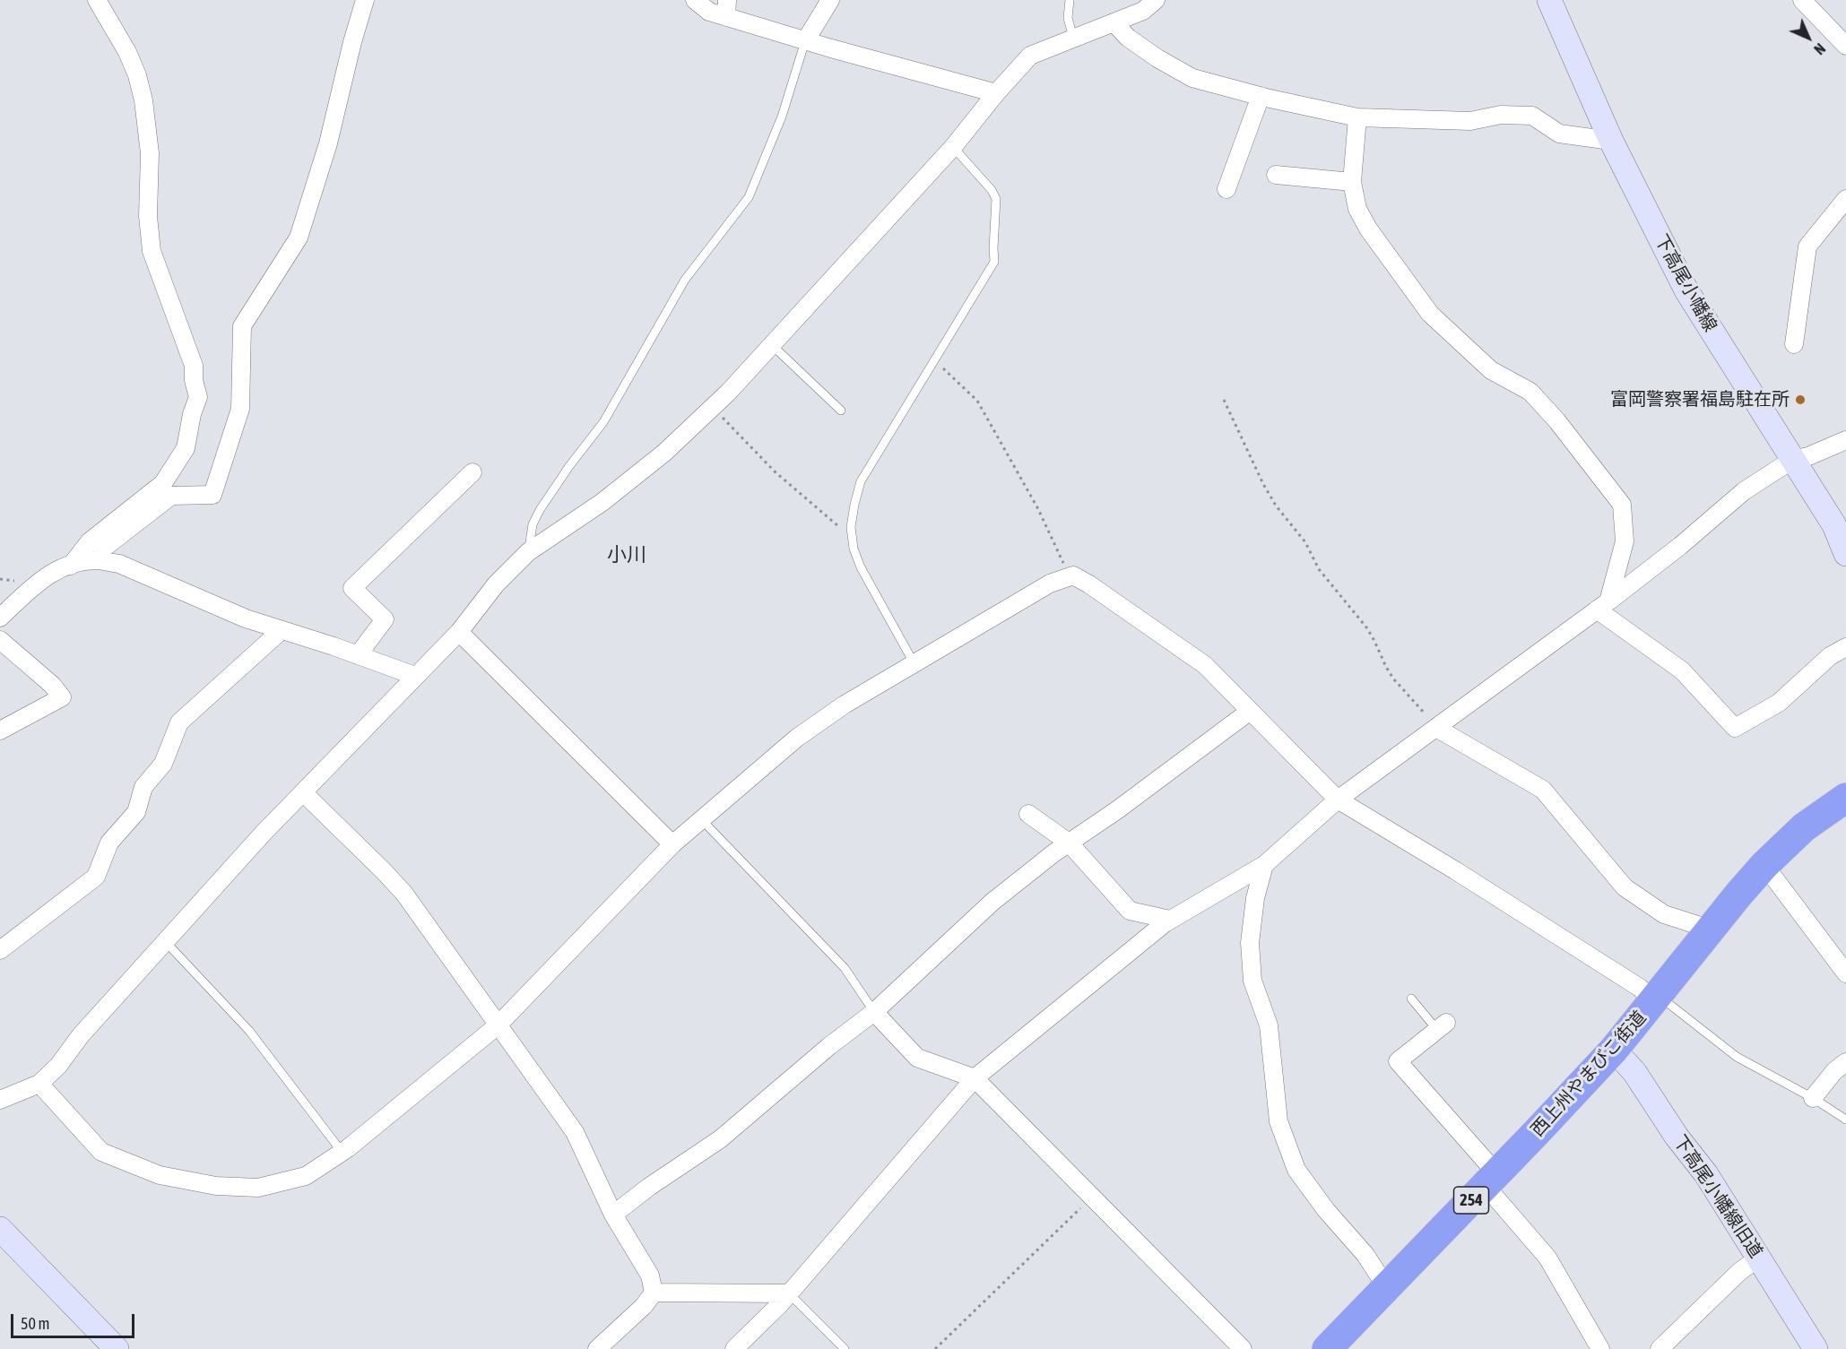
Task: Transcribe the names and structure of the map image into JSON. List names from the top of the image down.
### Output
{
  "streets": {
    "highway": ["西上州やまびこ街道", "254"],
    "main road": ["下高尾小幡線", "下高尾小幡線旧道"]
  },
  "crossings": [
    ["西上州やまびこ街道", "下高尾小幡線旧道"]
  ],
  "districts": ["小川"],
  "places": ["富岡警察署福島駐在所"],
  "scale_bar": "50 m",
  "north": "bottom right"
}
